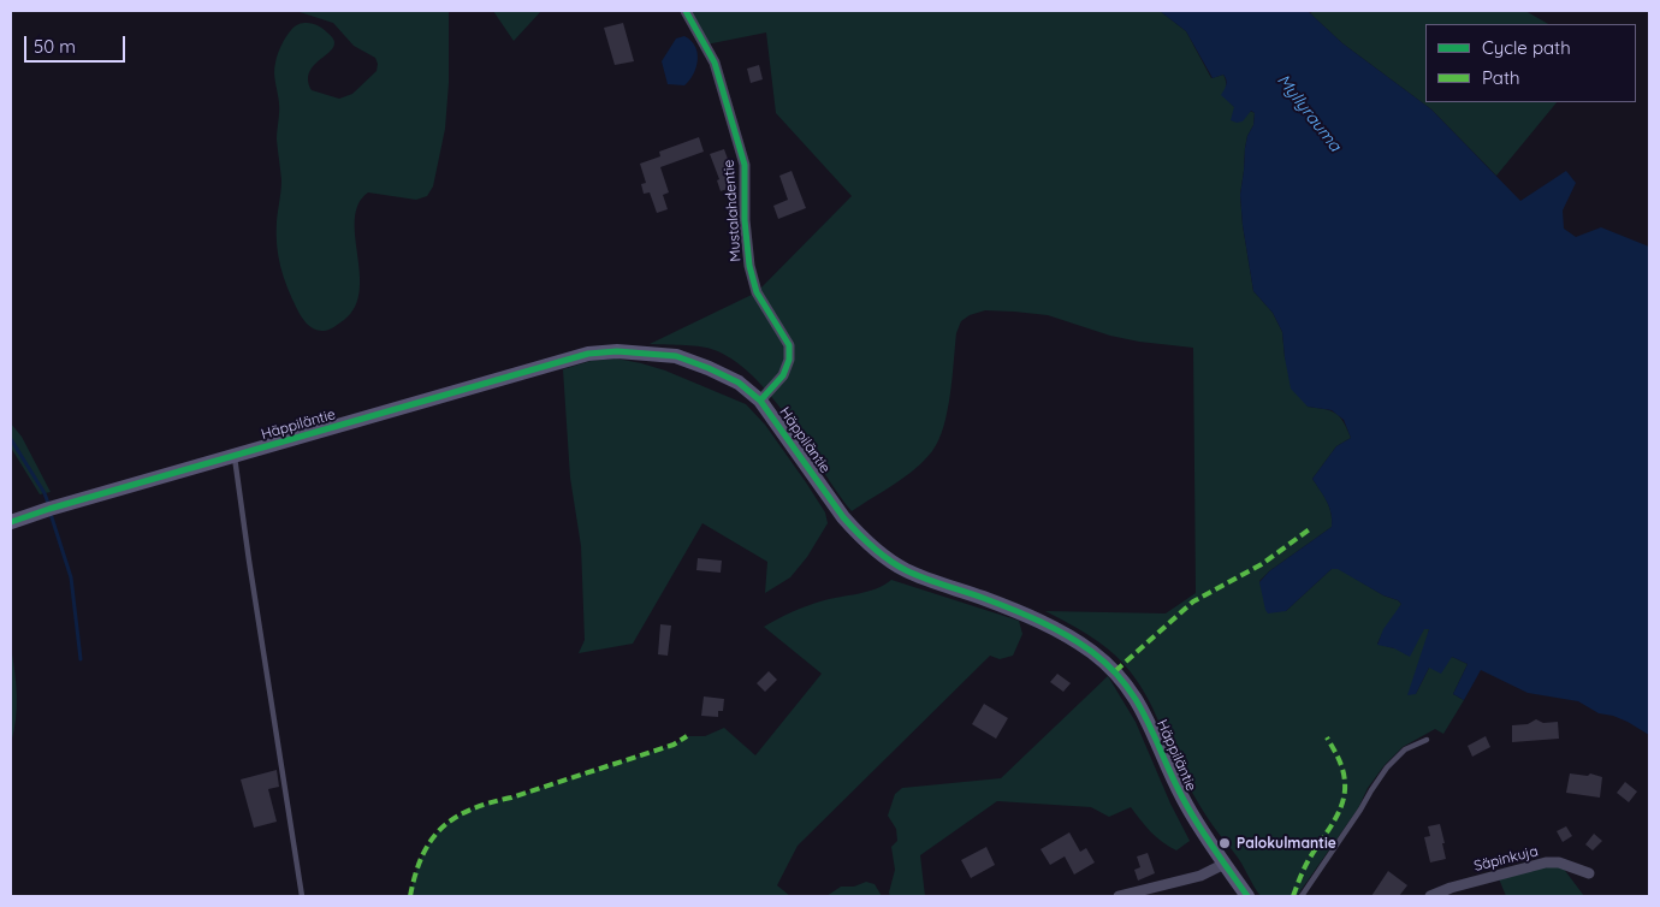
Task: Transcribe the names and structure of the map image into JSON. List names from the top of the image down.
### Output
{
  "streets": {
    "street": ["Mustalahdentie", "Häppiläntie", "Säpinkuja"]
  },
  "crossings": [
    ["Mustalahdentie", "Häppiläntie"]
  ],
  "water": ["Myllyrauma"],
  "places": ["Palokulmantie"],
  "legend": ["Cycle path", "Path"],
  "scale_bar": "50 m"
}
